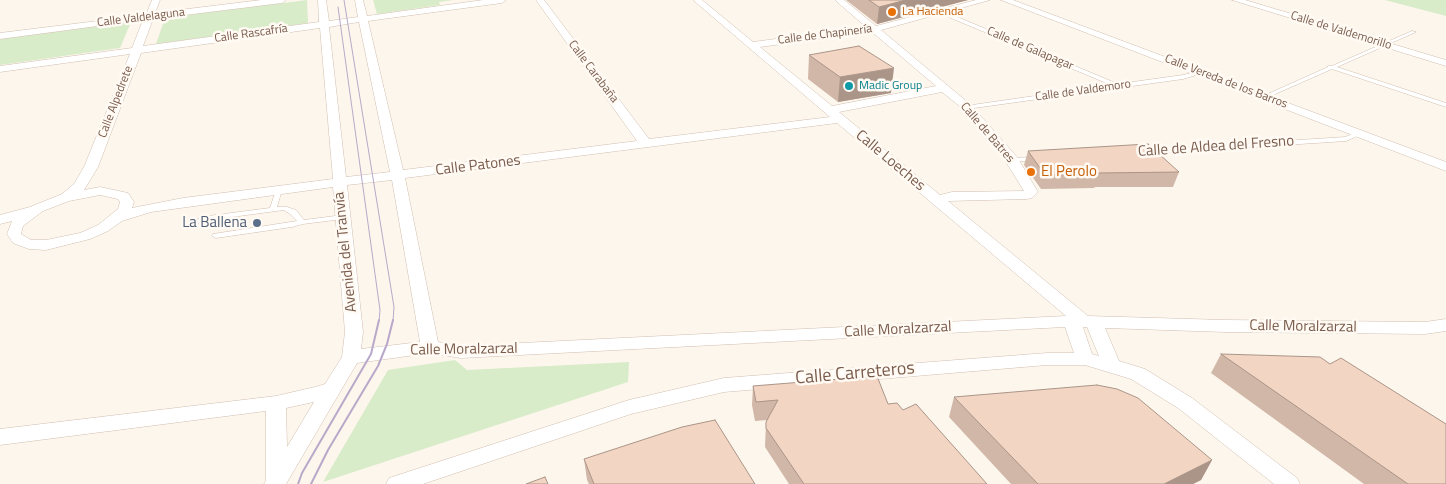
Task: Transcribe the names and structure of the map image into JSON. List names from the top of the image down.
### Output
{
  "streets": {
    "street": [
      "Calle Valdelaguna",
      "Calle de Valdemorillo",
      "Calle Rascafría",
      "Calle de Chapinería",
      "Calle Carabaña",
      "Calle Vereda de los Barros",
      "Calle Alpedrete",
      "Calle de Batres",
      "Calle Loeches",
      "Calle Patones",
      "Avenida del Tranvía",
      "Calle Moralzarzal",
      "Calle Carreteros"
    ],
    "lane": ["Calle de Galapagar", "Calle de Valdemoro", "Calle de Aldea del Fresno"]
  },
  "crossings": [
    ["Calle Valdelaguna", "Calle Alpedrete"],
    ["Calle Rascafría", "Calle Alpedrete"],
    ["Calle Rascafría", "Avenida del Tranvía"],
    ["Calle de Chapinería", "Calle de Galapagar"],
    ["Calle de Chapinería", "Calle de Batres"],
    ["Calle de Chapinería", "Calle Loeches"],
    ["Calle de Galapagar", "Calle de Valdemoro"],
    ["Calle Carabaña", "Calle Patones"],
    ["Calle Vereda de los Barros", "Calle de Valdemoro"],
    ["Calle Vereda de los Barros", "Calle de Aldea del Fresno"],
    ["Calle de Valdemoro", "Calle de Batres"],
    ["Calle de Batres", "Calle Loeches"],
    ["Calle Loeches", "Calle Patones"],
    ["Calle Loeches", "Calle Moralzarzal"],
    ["Calle Loeches", "Calle Carreteros"],
    ["Calle Patones", "Avenida del Tranvía"],
    ["Avenida del Tranvía", "Calle Moralzarzal"]
  ],
  "places": [
    "La Hacienda",
    "Madic Group",
    "El Perolo",
    "La Ballena"
  ]
}
